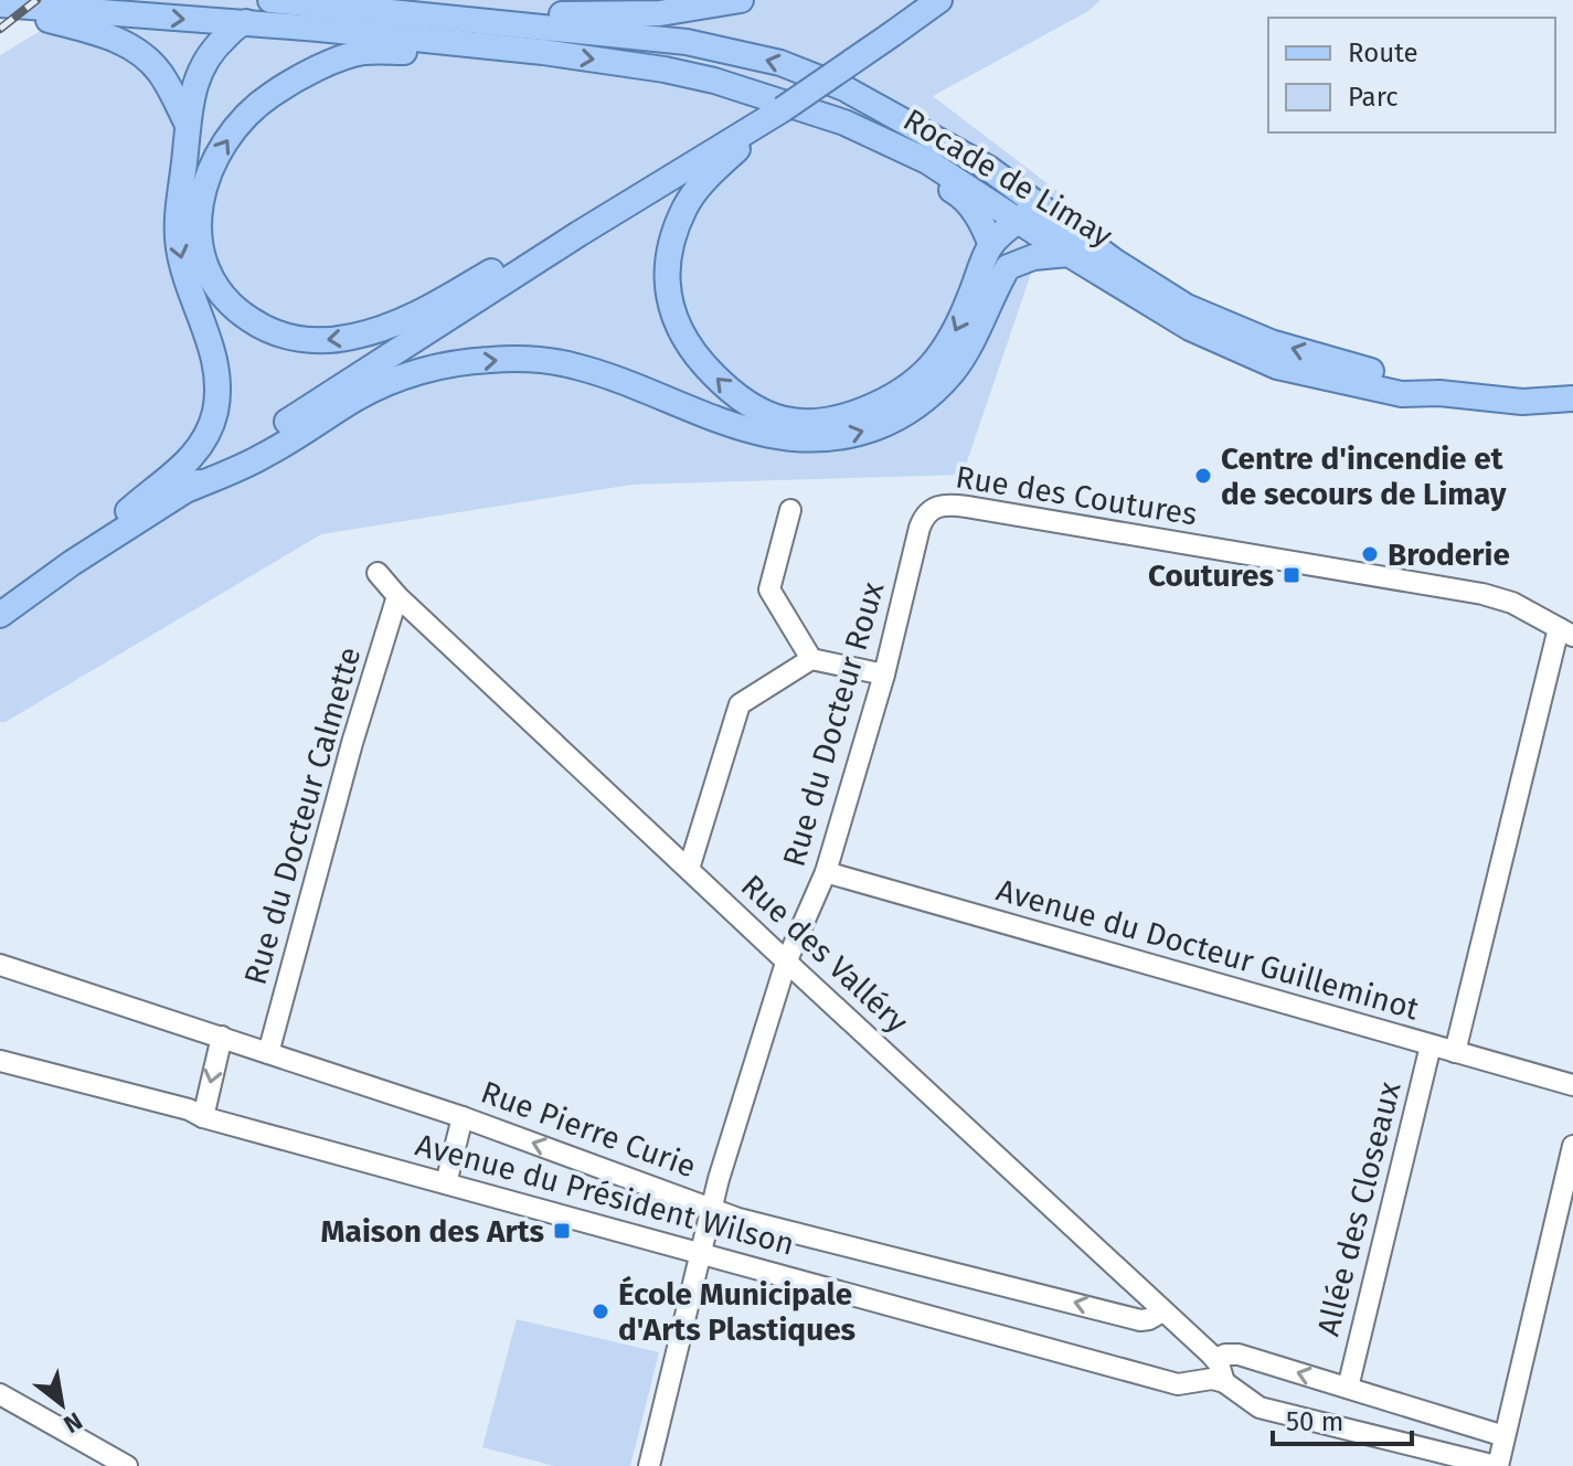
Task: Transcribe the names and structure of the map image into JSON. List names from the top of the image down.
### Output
{
  "streets": {
    "main road": ["Rocade de Limay"],
    "street": [
      "Rue des Coutures",
      "Rue du Docteur Roux",
      "Rue du Docteur Calmette",
      "Avenue du Docteur Guilleminot",
      "Rue des Valléry",
      "Rue Pierre Curie",
      "Avenue du Président Wilson",
      "Allée des Closeaux"
    ]
  },
  "crossings": [
    ["Rue des Coutures", "Rue du Docteur Roux"],
    ["Rue du Docteur Roux", "Avenue du Docteur Guilleminot"],
    ["Rue du Docteur Roux", "Rue des Valléry"],
    ["Rue du Docteur Roux", "Rue Pierre Curie"],
    ["Rue du Docteur Roux", "Avenue du Président Wilson"],
    ["Rue du Docteur Calmette", "Rue des Valléry"],
    ["Rue du Docteur Calmette", "Rue Pierre Curie"],
    ["Avenue du Docteur Guilleminot", "Allée des Closeaux"],
    ["Rue des Valléry", "Rue Pierre Curie"],
    ["Rue des Valléry", "Avenue du Président Wilson"]
  ],
  "one_way": ["Rue Pierre Curie"],
  "places": {
    "other": ["Centre d'incendie et de secours de Limay", "Broderie", "École Municipale d'Arts Plastiques"],
    "transit": ["Coutures", "Maison des Arts"]
  },
  "legend": ["Route", "Parc"],
  "scale_bar": "50 m",
  "north": "bottom right"
}
